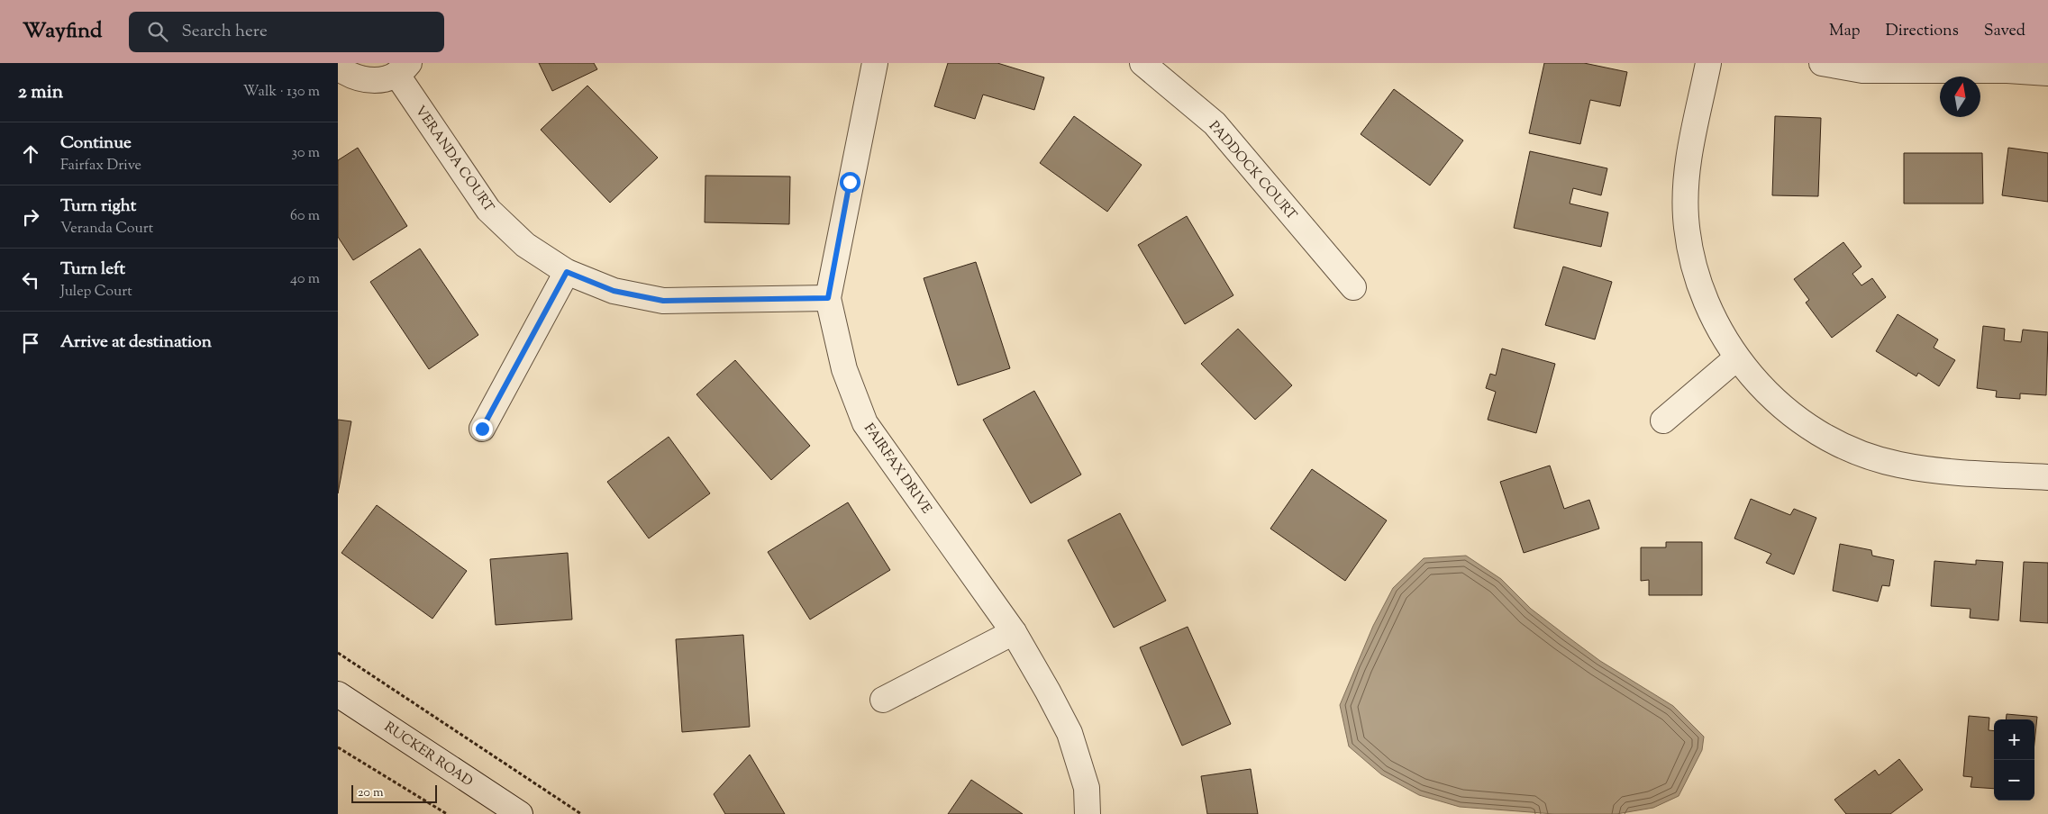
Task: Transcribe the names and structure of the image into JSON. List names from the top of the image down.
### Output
{
  "streets": {
    "street": [
      "VERANDA COURT",
      "PADDOCK COURT",
      "FAIRFAX DRIVE",
      "RUCKER ROAD"
    ]
  },
  "crossings": [
    ["VERANDA COURT", "FAIRFAX DRIVE"]
  ],
  "scale_bar": "20 m",
  "north": "top",
  "page": {
    "header": "Wayfind",
    "search": "Search here",
    "nav": ["Map", "Directions", "Saved"],
    "heading": ["2 min", "Walk · 130 m"],
    "list": [
      ["Continue", "Fairfax Drive", "30 m"],
      ["Turn right", "Veranda Court", "60 m"],
      ["Turn left", "Julep Court", "40 m"],
      "Arrive at destination"
    ],
    "map_buttons": ["+", "−"],
    "scale": "20 m"
  }
}
